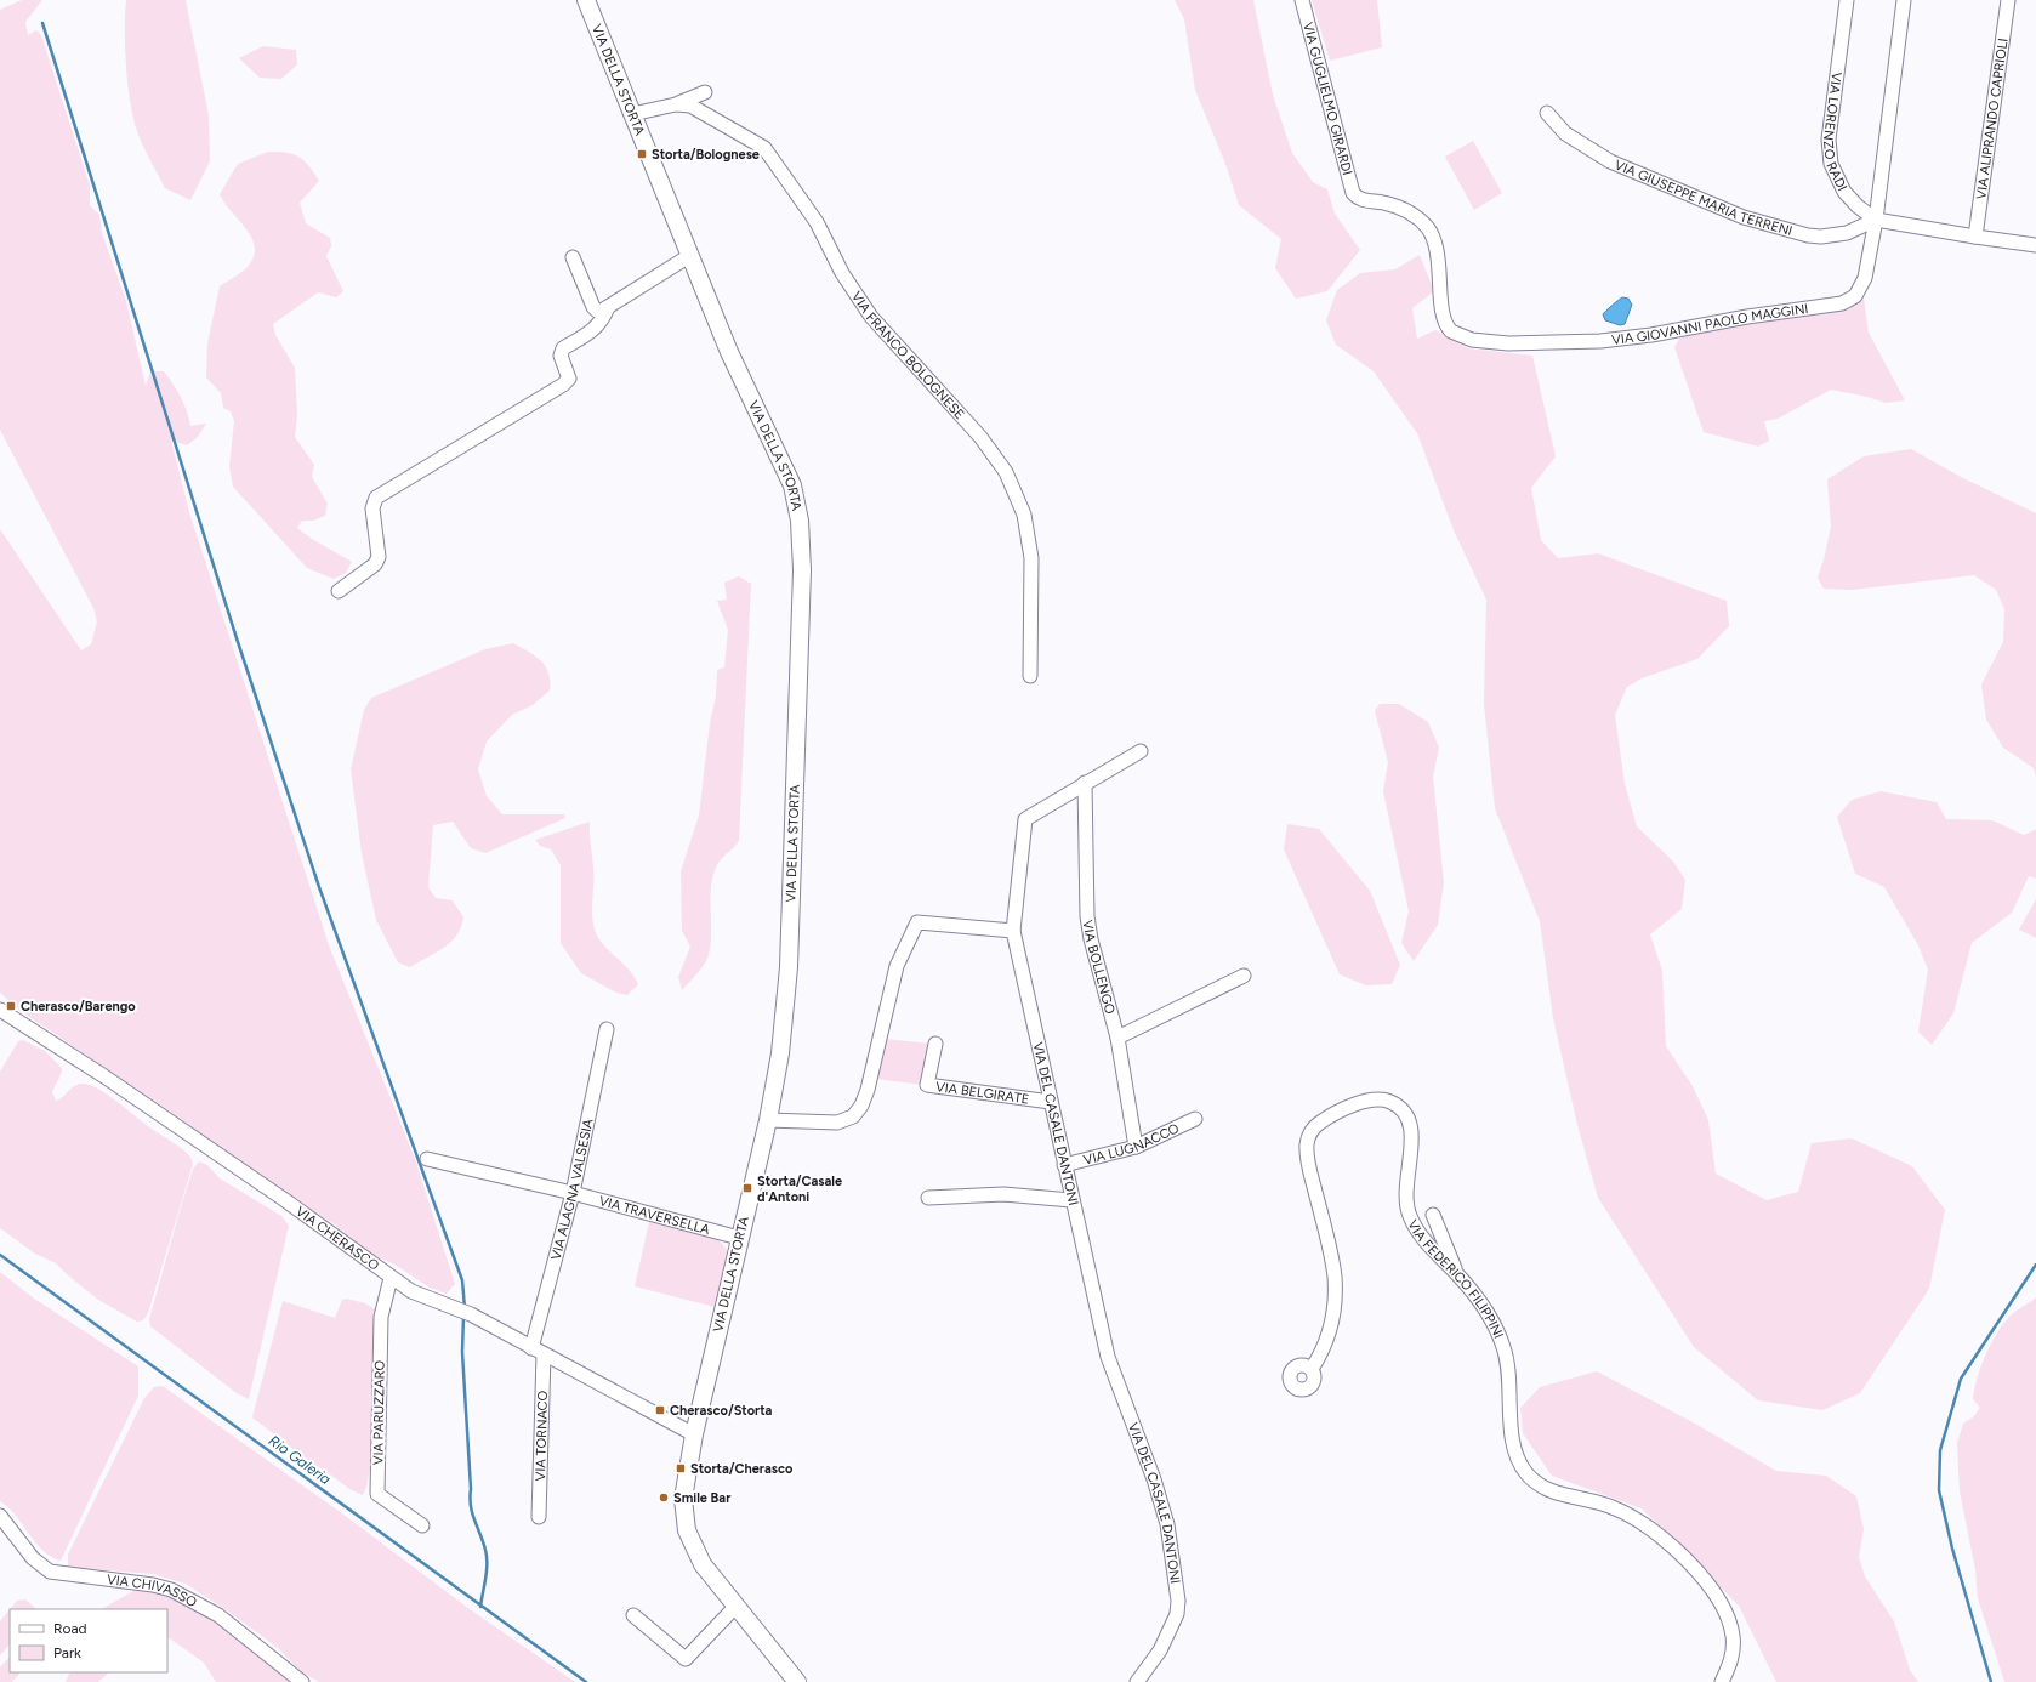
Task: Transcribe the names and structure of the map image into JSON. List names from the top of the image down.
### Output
{
  "streets": {
    "main road": ["VIA DELLA STORTA"],
    "street": [
      "VIA GUGLIELMO GIRARDI",
      "VIA ALIPRANDO CAPRIOLI",
      "VIA LORENZO RADI",
      "VIA GIUSEPPE MARIA TERRENI",
      "VIA GIOVANNI PAOLO MAGGINI",
      "VIA FRANCO BOLOGNESE",
      "VIA BOLLENGO",
      "VIA BELGIRATE",
      "VIA DEL CASALE DANTONI",
      "VIA LUGNACCO",
      "VIA ALAGNA VALSESIA",
      "VIA TRAVERSELLA",
      "VIA CHERASCO",
      "VIA FEDERICO FILIPPINI",
      "VIA PARUZZARO",
      "VIA TORNACO",
      "VIA CHIVASSO"
    ]
  },
  "crossings": [
    ["VIA DELLA STORTA", "VIA FRANCO BOLOGNESE"],
    ["VIA DELLA STORTA", "VIA TRAVERSELLA"],
    ["VIA DELLA STORTA", "VIA CHERASCO"],
    ["VIA GUGLIELMO GIRARDI", "VIA GIOVANNI PAOLO MAGGINI"],
    ["VIA LORENZO RADI", "VIA GIUSEPPE MARIA TERRENI"],
    ["VIA LORENZO RADI", "VIA GIOVANNI PAOLO MAGGINI"],
    ["VIA GIUSEPPE MARIA TERRENI", "VIA GIOVANNI PAOLO MAGGINI"],
    ["VIA BOLLENGO", "VIA DEL CASALE DANTONI"],
    ["VIA BOLLENGO", "VIA LUGNACCO"],
    ["VIA BELGIRATE", "VIA DEL CASALE DANTONI"],
    ["VIA DEL CASALE DANTONI", "VIA LUGNACCO"],
    ["VIA ALAGNA VALSESIA", "VIA TRAVERSELLA"],
    ["VIA ALAGNA VALSESIA", "VIA CHERASCO"],
    ["VIA CHERASCO", "VIA PARUZZARO"],
    ["VIA CHERASCO", "VIA TORNACO"]
  ],
  "water": ["Rio Galeria"],
  "places": {
    "transit": [
      "Storta/Bolognese",
      "Cherasco/Barengo",
      "Storta/Casale d'Antoni",
      "Cherasco/Storta",
      "Storta/Cherasco"
    ],
    "other": ["Smile Bar"]
  },
  "legend": ["Road", "Park"]
}
